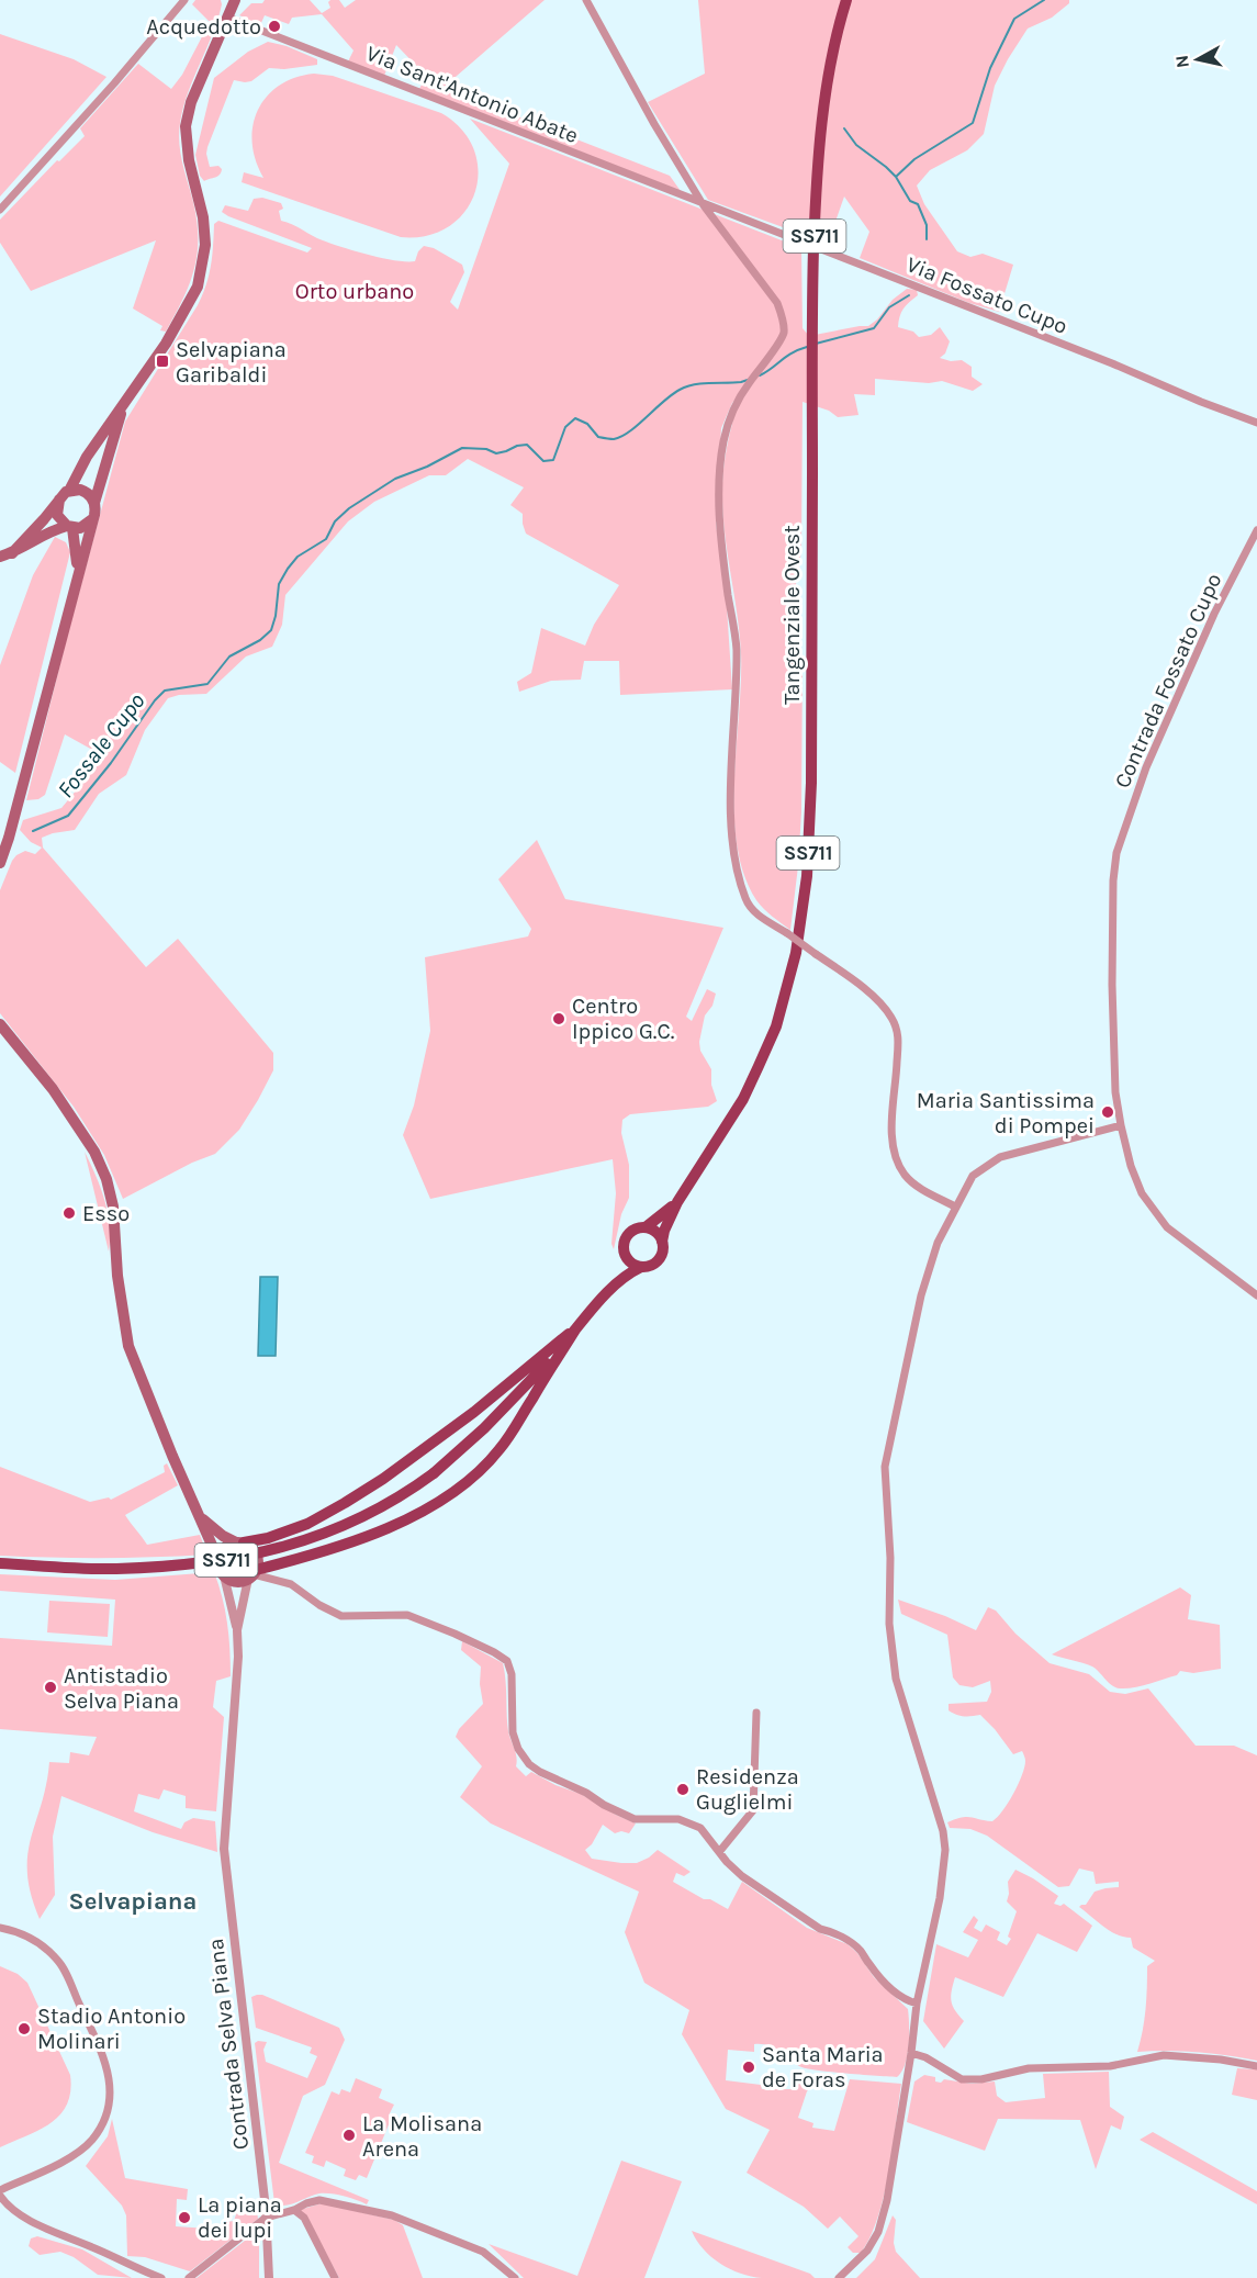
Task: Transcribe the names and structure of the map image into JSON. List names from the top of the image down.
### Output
{
  "streets": {
    "main road": ["SS711", "Tangenziale Ovest"],
    "street": [
      "Via Sant'Antonio Abate",
      "Via Fossato Cupo",
      "Contrada Fossato Cupo",
      "Contrada Selva Piana"
    ]
  },
  "crossings": [
    ["Via Sant'Antonio Abate", "Via Fossato Cupo"],
    ["SS711", "Tangenziale Ovest"]
  ],
  "districts": ["Selvapiana"],
  "water": ["Fossale Cupo"],
  "parks": ["Orto urbano"],
  "places": {
    "other": [
      "Acquedotto",
      "Centro Ippico G.C.",
      "Maria Santissima di Pompei",
      "Esso",
      "Antistadio Selva Piana",
      "Residenza Guglielmi",
      "Stadio Antonio Molinari",
      "Santa Maria de Foras",
      "La Molisana Arena",
      "La piana dei lupi"
    ],
    "transit": ["Selvapiana Garibaldi"]
  },
  "north": "left"
}
